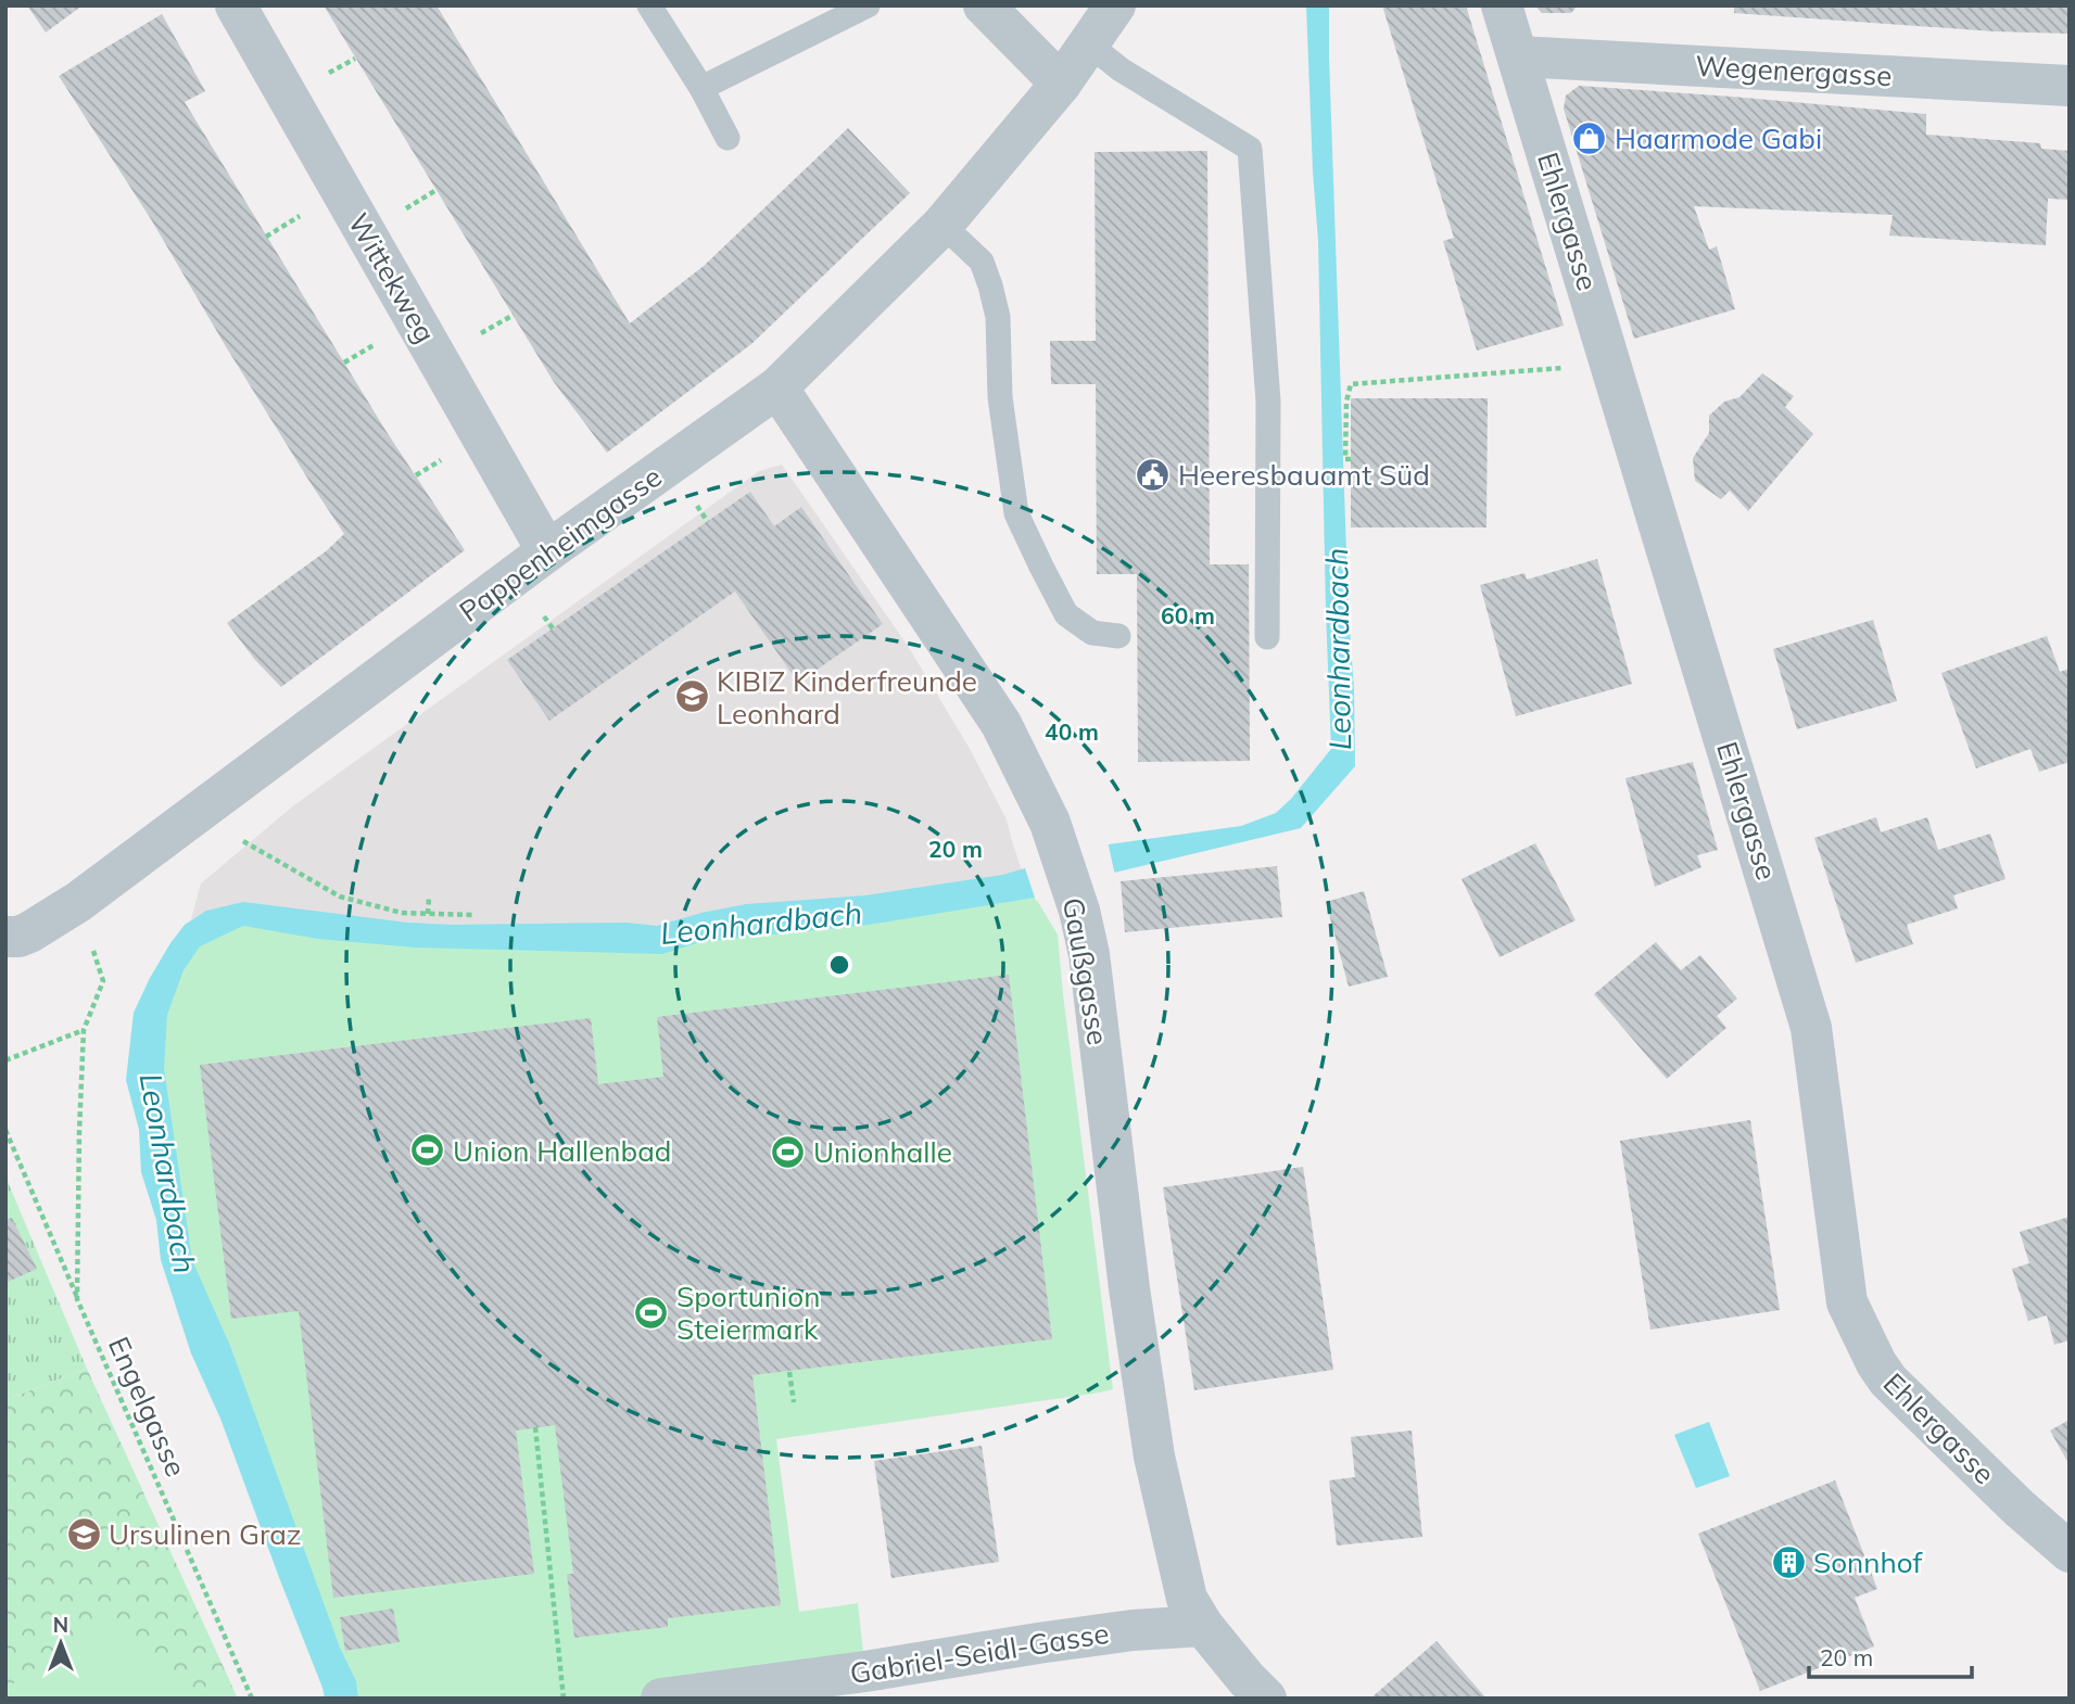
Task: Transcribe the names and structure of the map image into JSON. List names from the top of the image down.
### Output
{
  "streets": {
    "street": [
      "Wegenergasse",
      "Ehlergasse",
      "Wittekweg",
      "Pappenheimgasse",
      "Gaußgasse",
      "Gabriel-Seidl-Gasse"
    ],
    "path": ["Engelgasse"]
  },
  "crossings": [
    ["Wegenergasse", "Ehlergasse"],
    ["Wittekweg", "Pappenheimgasse"],
    ["Pappenheimgasse", "Gaußgasse"],
    ["Gaußgasse", "Gabriel-Seidl-Gasse"]
  ],
  "water": ["Leonhardbach"],
  "places": {
    "shop": ["Haarmode Gabi"],
    "public building": ["Heeresbauamt Süd"],
    "school or university": ["KIBIZ Kinderfreunde Leonhard", "Ursulinen Graz"],
    "sports": ["Union Hallenbad", "Unionhalle", "Sportunion Steiermark"],
    "building": ["Sonnhof"]
  },
  "scale_bar": "20 m",
  "north": "top",
  "rings": ["60 m", "40 m", "20 m"]
}
